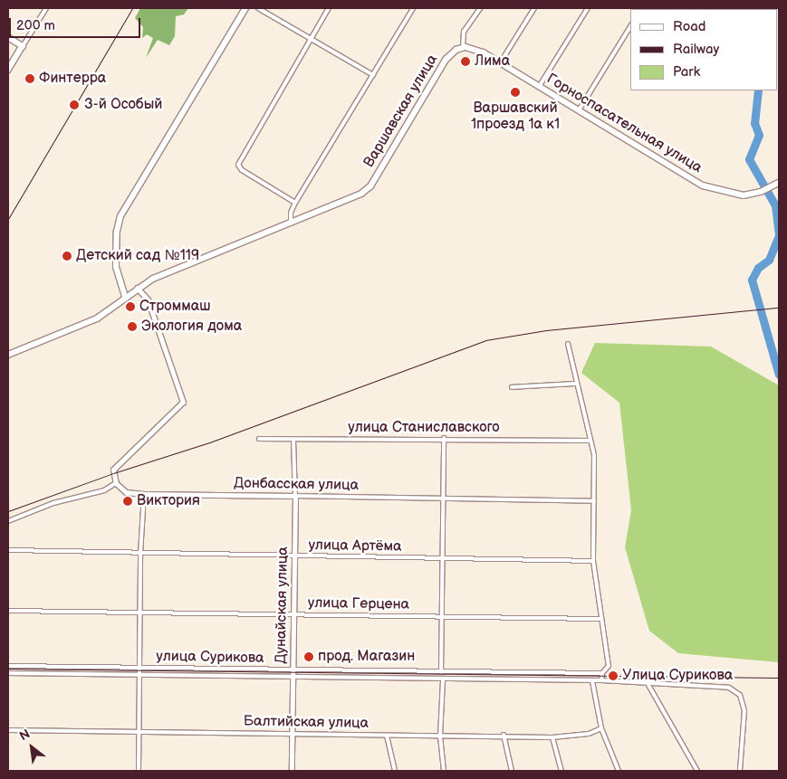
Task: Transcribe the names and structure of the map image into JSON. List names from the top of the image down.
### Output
{
  "streets": {
    "main road": ["Варшавская улица", "Горноспасательная улица"],
    "street": [
      "улица Станиславского",
      "Донбасская улица",
      "улица Артёма",
      "улица Герцена",
      "Дунайская улица",
      "улица Сурикова",
      "Балтийская улица"
    ]
  },
  "crossings": [
    ["Варшавская улица", "Горноспасательная улица"],
    ["улица Станиславского", "Дунайская улица"],
    ["Донбасская улица", "Дунайская улица"],
    ["улица Артёма", "Дунайская улица"],
    ["улица Герцена", "Дунайская улица"],
    ["Дунайская улица", "улица Сурикова"],
    ["Дунайская улица", "Балтийская улица"]
  ],
  "places": [
    "Лима",
    "Финтерра",
    "Варшавский 1проезд 1а к1",
    "3-й Особый",
    "Детский сад №119",
    "Строммаш",
    "Экология дома",
    "Виктория",
    "прод. Магазин",
    "Улица Сурикова"
  ],
  "legend": ["Road", "Railway", "Park"],
  "scale_bar": "200 m",
  "north": "top left"
}
